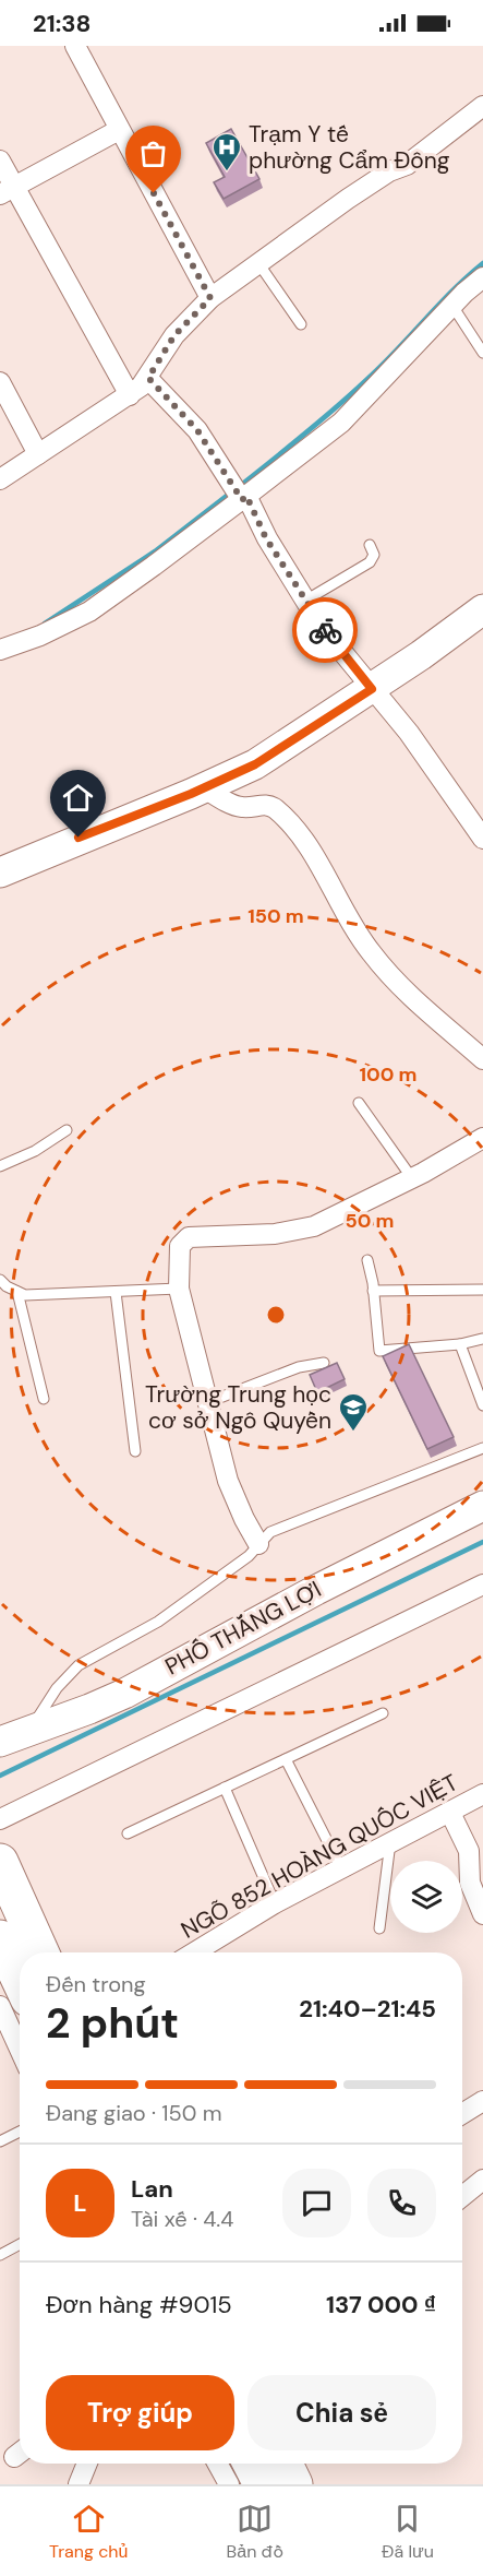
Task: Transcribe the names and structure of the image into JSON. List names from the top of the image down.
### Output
{
  "streets": {
    "street": ["PHỐ THẮNG LỢI", "NGÕ 852 HOÀNG QUỐC VIỆT"]
  },
  "places": {
    "hospital": ["Trạm Y tế phường Cẩm Đông"],
    "school or university": ["Trường Trung học cơ sở Ngô Quyền"]
  },
  "page": {
    "status": "21:38",
    "heading": ["2 phút", "Đến trong", "21:40–21:45"],
    "panel": [
      "Lan",
      "Tài xế · 4.4",
      "Đơn hàng #9015",
      "137 000 ₫"
    ],
    "bar": "Đang giao · 150 m",
    "round": "L",
    "buttons": ["Trợ giúp", "Chia sẻ"],
    "tabs": ["Trang chủ", "Bản đồ", "Đã lưu"]
  },
  "rings": ["150 m", "100 m", "50 m"]
}
